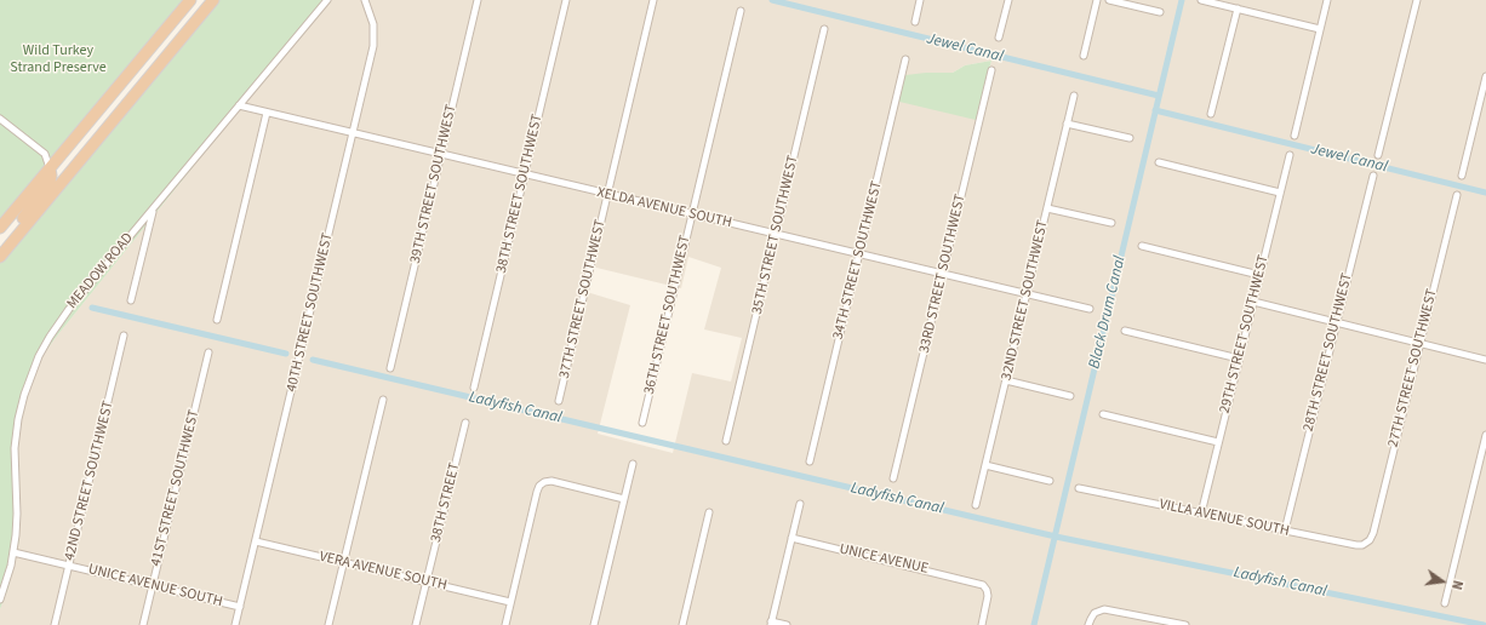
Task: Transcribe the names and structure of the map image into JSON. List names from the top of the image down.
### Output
{
  "streets": {
    "street": [
      "39TH STREET SOUTHWEST",
      "38TH STREET SOUTHWEST",
      "XELDA AVENUE SOUTH",
      "35TH STREET SOUTHWEST",
      "34TH STREET SOUTHWEST",
      "MEADOW ROAD",
      "33RD STREET SOUTHWEST",
      "37TH STREET SOUTHWEST",
      "32ND STREET SOUTHWEST",
      "40TH STREET SOUTHWEST",
      "36TH STREET SOUTHWEST",
      "29TH STREET SOUTHWEST",
      "28TH STREET SOUTHWEST",
      "27TH STREET SOUTHWEST",
      "42ND STREET SOUTHWEST",
      "41ST STREET SOUTHWEST",
      "38TH STREET",
      "VILLA AVENUE SOUTH",
      "UNICE AVENUE",
      "VERA AVENUE SOUTH",
      "UNICE AVENUE SOUTH"
    ]
  },
  "crossings": [
    ["39TH STREET SOUTHWEST", "XELDA AVENUE SOUTH"],
    ["38TH STREET SOUTHWEST", "XELDA AVENUE SOUTH"],
    ["XELDA AVENUE SOUTH", "35TH STREET SOUTHWEST"],
    ["XELDA AVENUE SOUTH", "34TH STREET SOUTHWEST"],
    ["XELDA AVENUE SOUTH", "MEADOW ROAD"],
    ["XELDA AVENUE SOUTH", "33RD STREET SOUTHWEST"],
    ["XELDA AVENUE SOUTH", "37TH STREET SOUTHWEST"],
    ["XELDA AVENUE SOUTH", "32ND STREET SOUTHWEST"],
    ["XELDA AVENUE SOUTH", "40TH STREET SOUTHWEST"],
    ["XELDA AVENUE SOUTH", "36TH STREET SOUTHWEST"],
    ["MEADOW ROAD", "UNICE AVENUE SOUTH"],
    ["40TH STREET SOUTHWEST", "VERA AVENUE SOUTH"],
    ["40TH STREET SOUTHWEST", "UNICE AVENUE SOUTH"],
    ["29TH STREET SOUTHWEST", "VILLA AVENUE SOUTH"],
    ["28TH STREET SOUTHWEST", "VILLA AVENUE SOUTH"],
    ["27TH STREET SOUTHWEST", "VILLA AVENUE SOUTH"],
    ["42ND STREET SOUTHWEST", "UNICE AVENUE SOUTH"],
    ["41ST STREET SOUTHWEST", "UNICE AVENUE SOUTH"],
    ["38TH STREET", "VERA AVENUE SOUTH"]
  ],
  "water": ["Jewel Canal", "Black Drum Canal", "Ladyfish Canal"],
  "parks": ["Wild Turkey Strand Preserve"],
  "north": "right"
}
